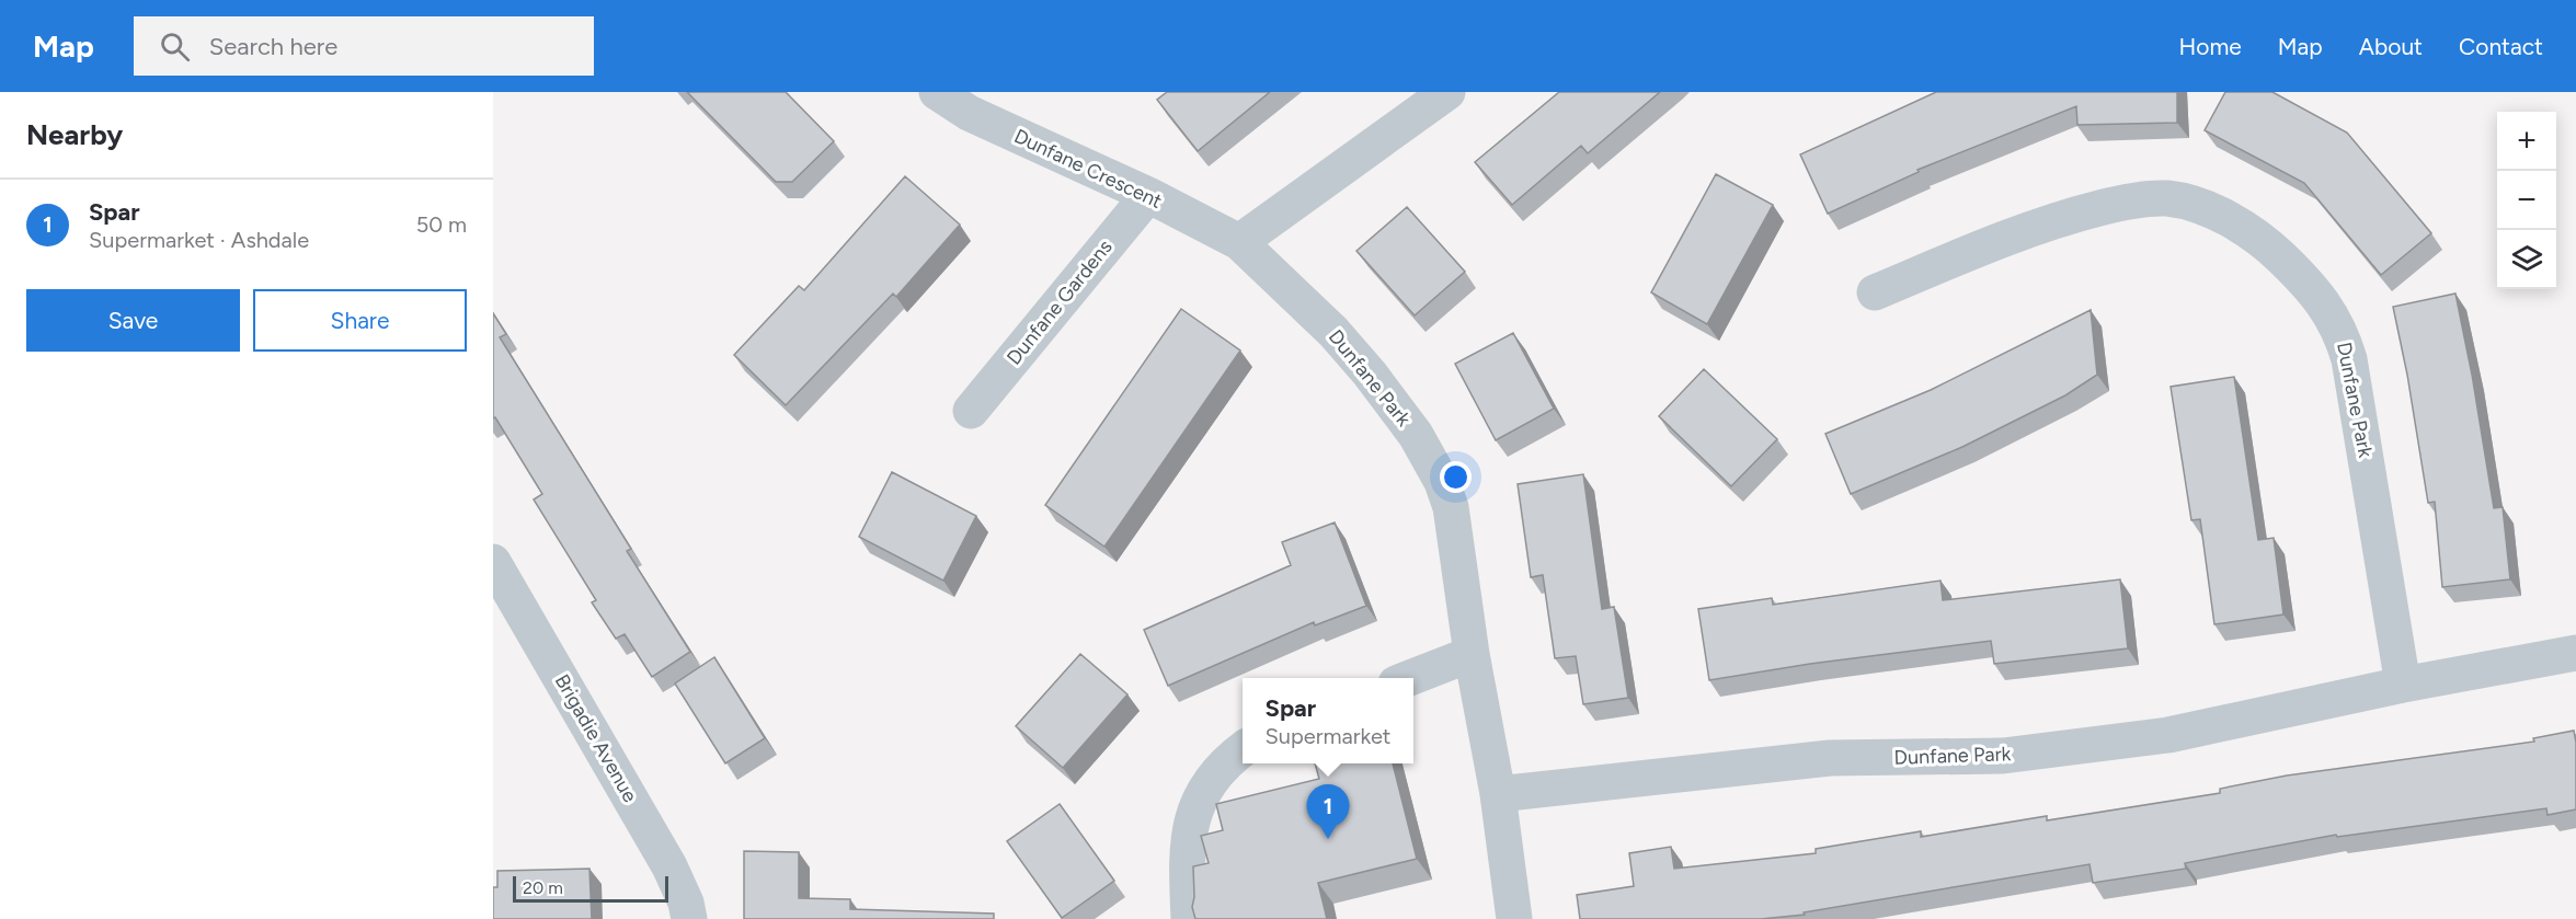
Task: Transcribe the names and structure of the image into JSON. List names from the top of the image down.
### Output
{
  "streets": {
    "street": [
      "Dunfane Crescent",
      "Dunfane Gardens",
      "Dunfane Park",
      "Brigadie Avenue"
    ]
  },
  "crossings": [
    ["Dunfane Crescent", "Dunfane Gardens"],
    ["Dunfane Crescent", "Dunfane Park"]
  ],
  "scale_bar": "20 m",
  "page": {
    "header": "Map",
    "search": "Search here",
    "nav": [
      "Home",
      "Map",
      "About",
      "Contact"
    ],
    "heading": "Nearby",
    "map_buttons": ["+", "−"],
    "list": [
      {
        "mark": "1",
        "name": "Spar",
        "note": "Supermarket · Ashdale",
        "value": "50 m"
      }
    ],
    "buttons": ["Save", "Share"],
    "popup": ["Spar", "Supermarket"],
    "pins": "1",
    "scale": "20 m"
  }
}
